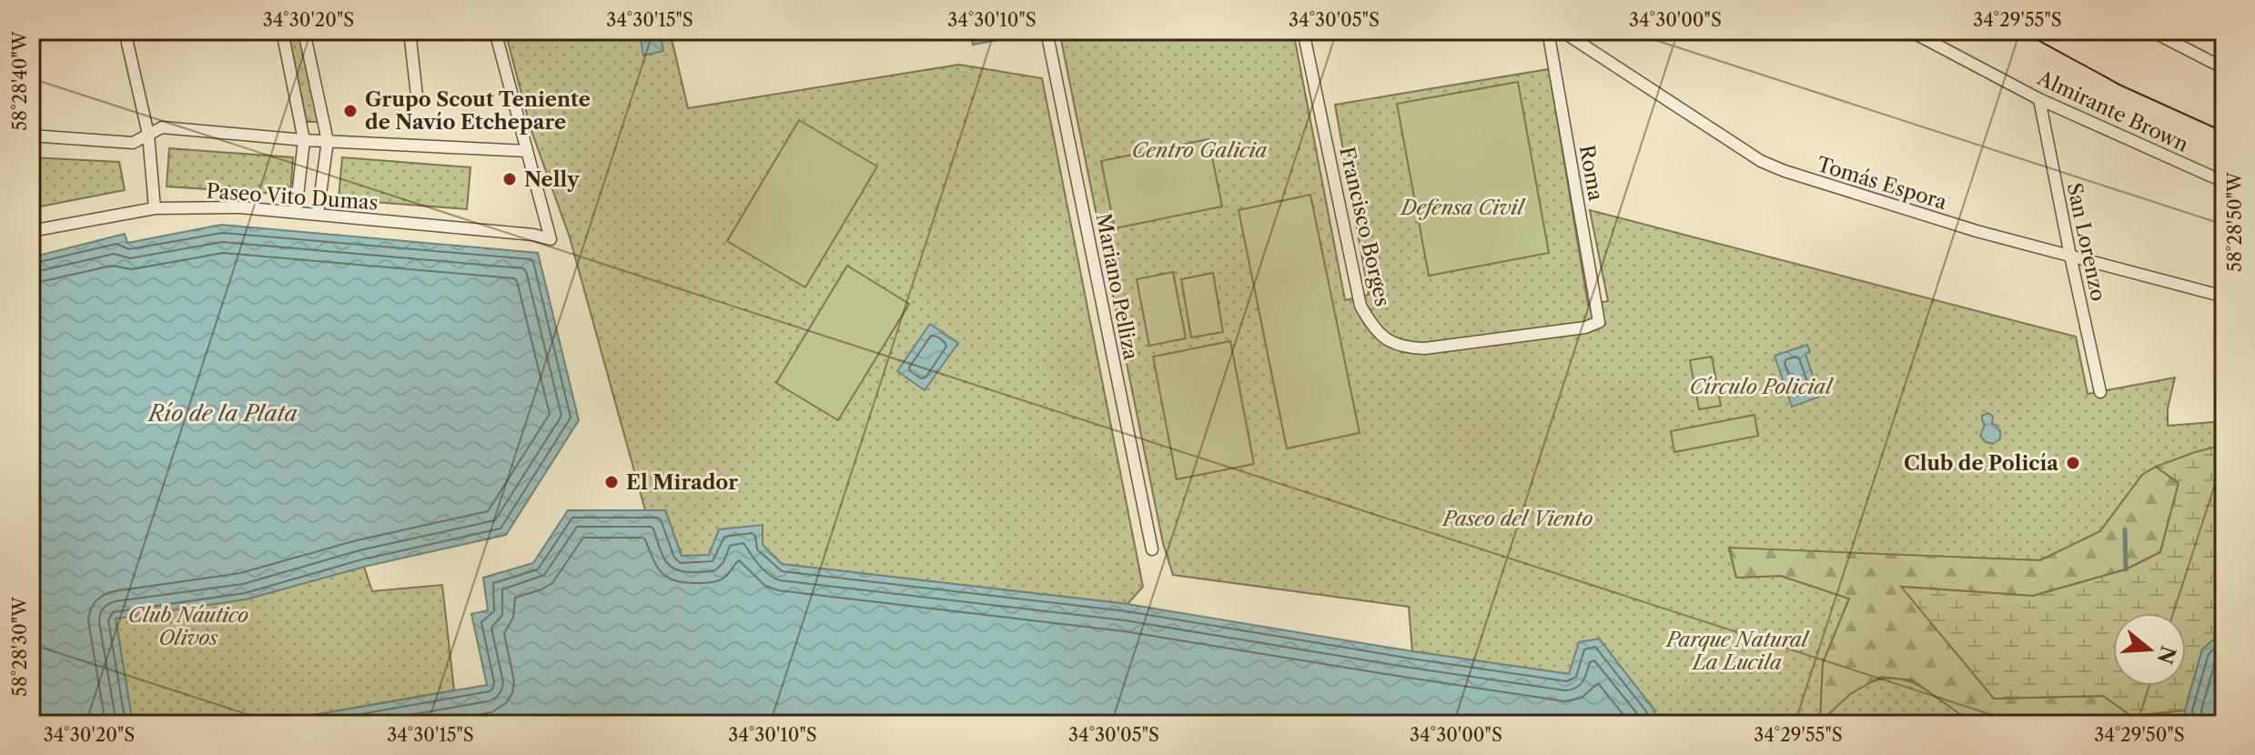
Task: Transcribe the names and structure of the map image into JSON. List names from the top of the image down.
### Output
{
  "streets": {
    "street": [
      "Almirante Brown",
      "Roma",
      "Tomás Espora",
      "Paseo Vito Dumas",
      "Francisco Borges",
      "San Lorenzo",
      "Mariano Pelliza"
    ]
  },
  "crossings": [
    ["Almirante Brown", "San Lorenzo"],
    ["Roma", "Francisco Borges"],
    ["Tomás Espora", "San Lorenzo"]
  ],
  "water": ["Río de la Plata"],
  "parks": [
    "Centro Galicia",
    "Defensa Civil",
    "Círculo Policial",
    "Paseo del Viento",
    "Club Náutico Olivos",
    "Parque Natural La Lucila"
  ],
  "places": [
    "Grupo Scout Teniente de Navío Etchepare",
    "Nelly",
    "Club de Policía",
    "El Mirador"
  ],
  "north": "right",
  "coordinates": [
    "34°30'20\"S",
    "34°30'15\"S",
    "34°30'10\"S",
    "34°30'05\"S",
    "34°30'00\"S",
    "34°29'55\"S",
    "58°28'40\"W",
    "58°28'50\"W",
    "58°28'30\"W",
    "34°29'50\"S"
  ]
}
